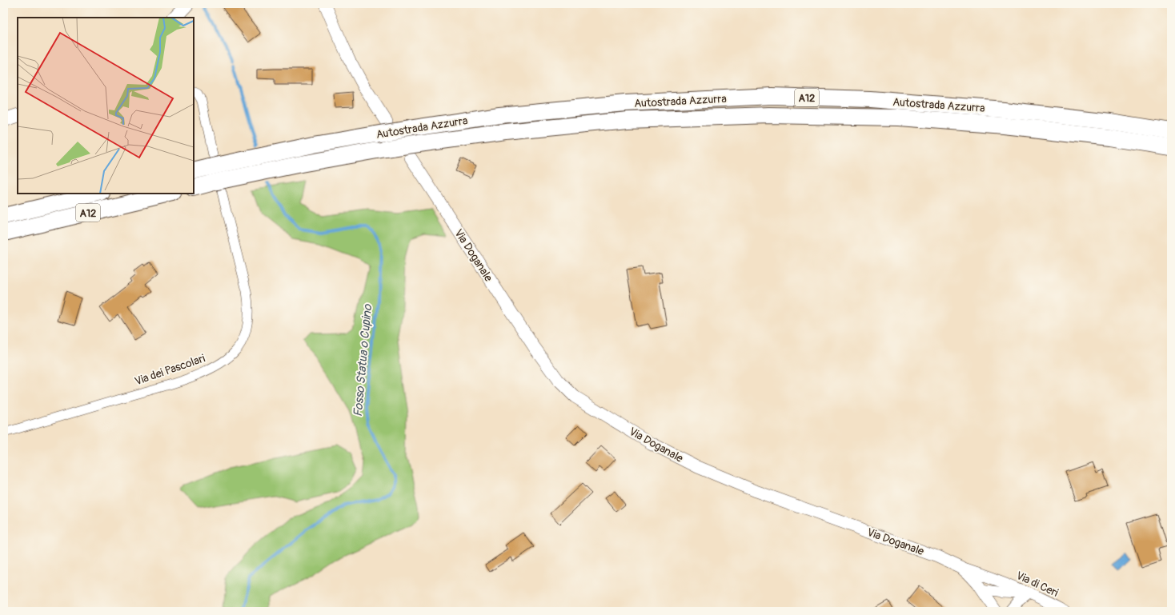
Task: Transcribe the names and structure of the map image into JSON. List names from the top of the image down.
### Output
{
  "streets": {
    "highway": ["A12", "Autostrada Azzurra"],
    "main road": ["Via Doganale"],
    "street": ["Via dei Pascolari", "Via di Ceri"]
  },
  "crossings": [
    ["Autostrada Azzurra", "Via Doganale"],
    ["Autostrada Azzurra", "Via dei Pascolari"],
    ["Via Doganale", "Via di Ceri"]
  ],
  "water": ["Fosso Statua o Cupino"]
}
